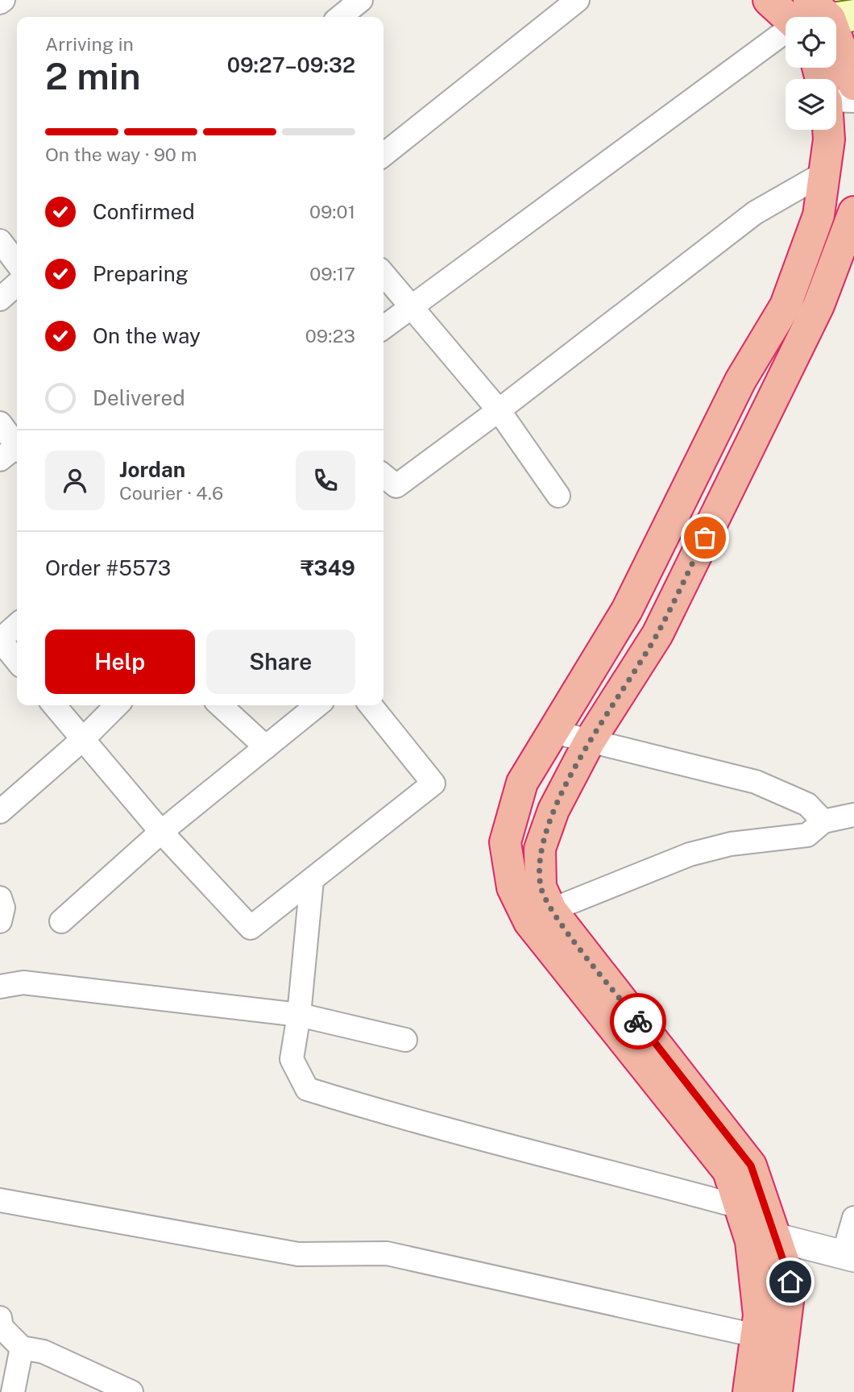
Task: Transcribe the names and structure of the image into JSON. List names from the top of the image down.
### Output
{
  "page": {
    "heading": ["2 min", "Arriving in", "09:27–09:32"],
    "panel": [
      "Jordan",
      "Courier · 4.6",
      "Order #5573",
      "₹349"
    ],
    "bar": "On the way · 90 m",
    "list": [
      ["Confirmed", "09:01"],
      ["Preparing", "09:17"],
      ["On the way", "09:23"],
      "Delivered"
    ],
    "buttons": ["Help", "Share"]
  }
}
